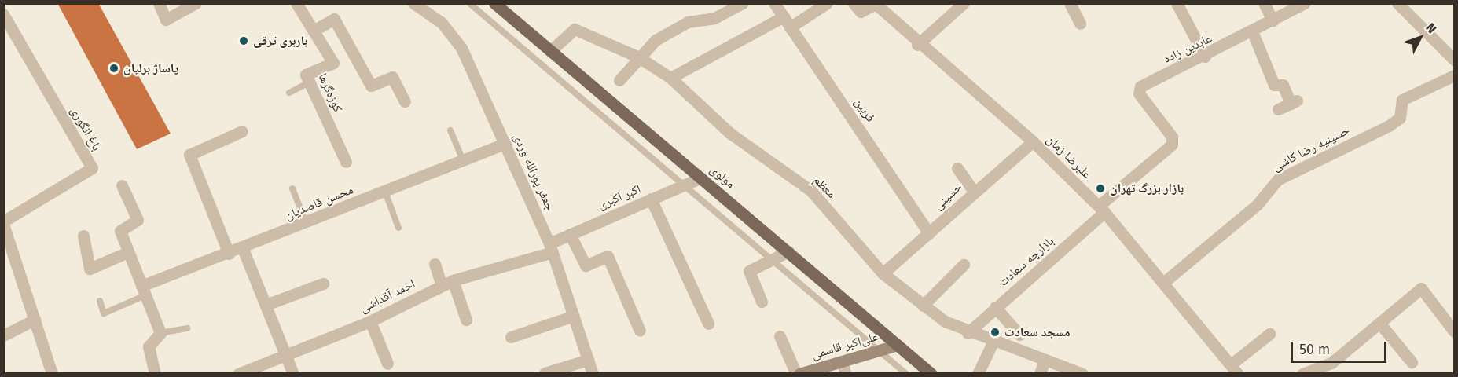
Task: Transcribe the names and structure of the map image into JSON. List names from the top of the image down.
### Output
{
  "streets": {
    "main road": ["مولوی"],
    "street": [
      "عابدین زاده",
      "کوزه‌گرها",
      "فربین",
      "باغ انگوری",
      "حسینیه رضا کاشی",
      "علیرضا زمان",
      "جعفر پورالله وردی",
      "معظم",
      "حسینی",
      "اکبر اکبری",
      "محسن قاصدیان",
      "بازارچه سعادت",
      "احمد آقداشی",
      "علی‌اکبر قاسمی"
    ]
  },
  "crossings": [
    ["عابدین زاده", "بازارچه سعادت"],
    ["فربین", "حسینی"],
    ["حسینیه رضا کاشی", "علیرضا زمان"],
    ["علیرضا زمان", "حسینی"],
    ["علیرضا زمان", "بازارچه سعادت"],
    ["جعفر پورالله وردی", "اکبر اکبری"],
    ["جعفر پورالله وردی", "محسن قاصدیان"],
    ["جعفر پورالله وردی", "احمد آقداشی"],
    ["مولوی", "معظم"],
    ["مولوی", "اکبر اکبری"],
    ["مولوی", "علی‌اکبر قاسمی"],
    ["معظم", "حسینی"],
    ["معظم", "بازارچه سعادت"],
    ["اکبر اکبری", "احمد آقداشی"]
  ],
  "places": [
    "باربری ترقی",
    "پاساژ برلیان",
    "بازار بزرگ تهران",
    "مسجد سعادت"
  ],
  "scale_bar": "50 m",
  "north": "top right"
}
